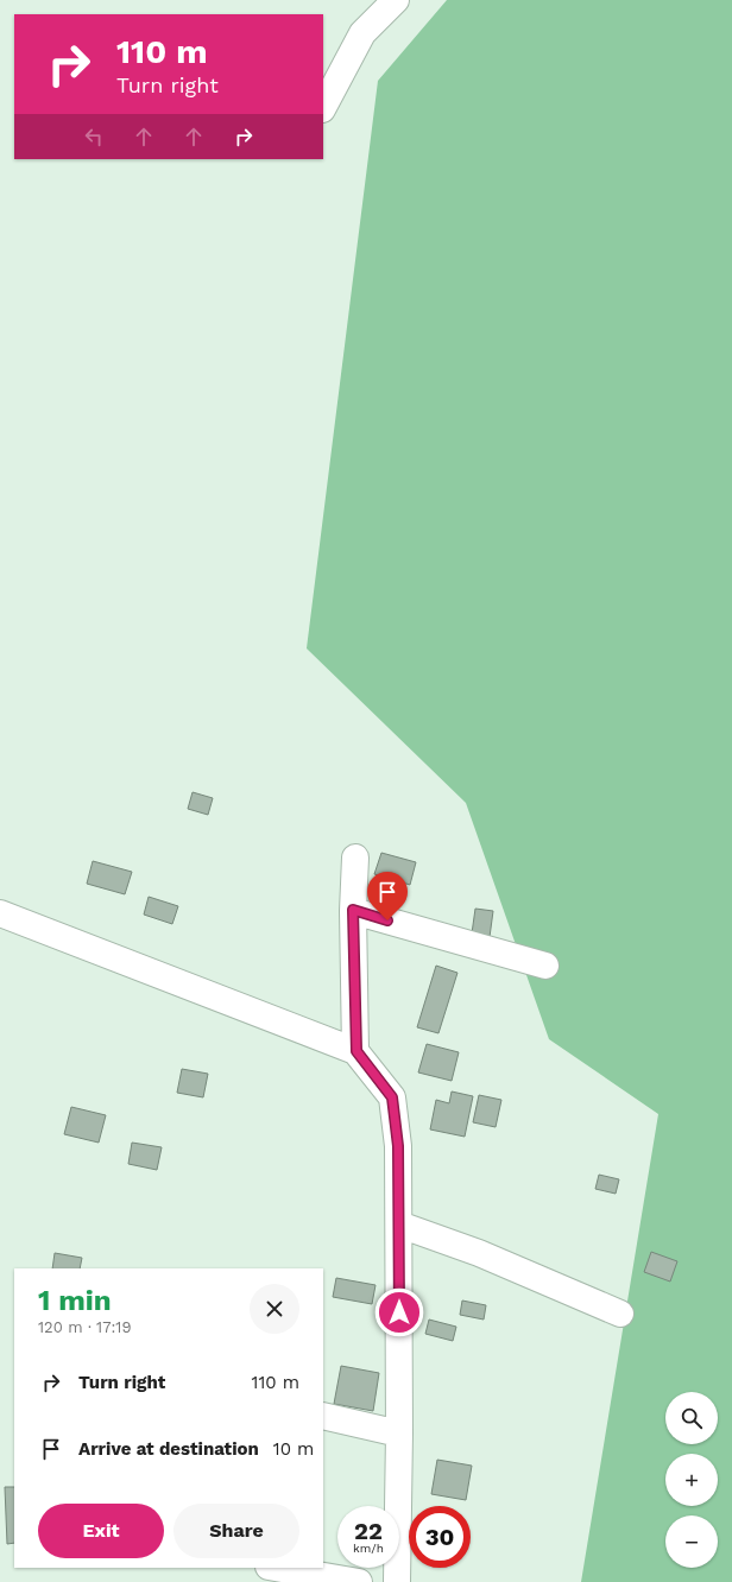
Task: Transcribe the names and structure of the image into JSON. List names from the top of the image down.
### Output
{
  "page": {
    "turn": ["110 m", "Turn right"],
    "heading": ["1 min", "120 m · 17:19"],
    "list": [
      {
        "name": "Turn right",
        "value": "110 m"
      },
      {
        "name": "Arrive at destination",
        "value": "10 m"
      }
    ],
    "map_buttons": ["+", "−"],
    "buttons": ["Exit", "Share"],
    "speed": "22 km/h",
    "limit": "30"
  }
}
